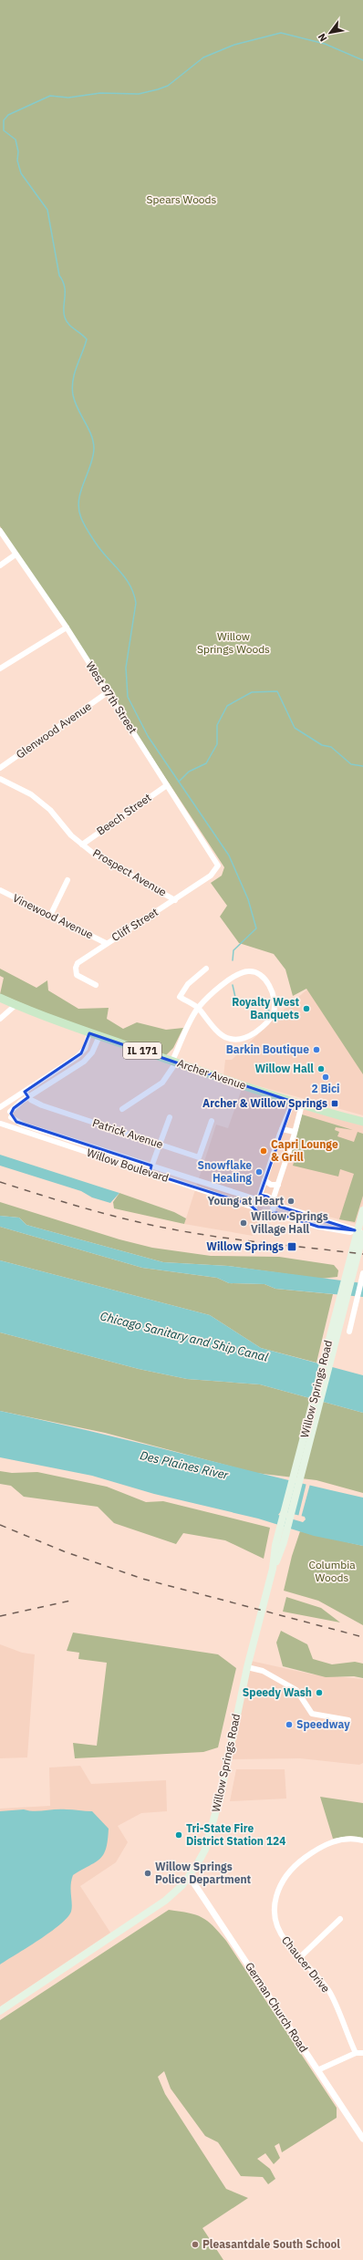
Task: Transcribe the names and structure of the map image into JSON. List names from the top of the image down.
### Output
{
  "streets": {
    "main road": ["IL 171", "Archer Avenue", "Willow Springs Road"],
    "street": [
      "West 87th Street",
      "Glenwood Avenue",
      "Beech Street",
      "Prospect Avenue",
      "Vinewood Avenue",
      "Cliff Street",
      "Patrick Avenue",
      "Willow Boulevard",
      "Chaucer Drive",
      "German Church Road"
    ]
  },
  "crossings": [
    ["West 87th Street", "Glenwood Avenue"],
    ["West 87th Street", "Beech Street"],
    ["West 87th Street", "Cliff Street"],
    ["Beech Street", "Prospect Avenue"],
    ["Prospect Avenue", "Cliff Street"],
    ["Vinewood Avenue", "Cliff Street"],
    ["Willow Springs Road", "German Church Road"]
  ],
  "water": ["Chicago Sanitary and Ship Canal", "Des Plaines River"],
  "parks": ["Spears Woods", "Willow Springs Woods", "Columbia Woods"],
  "places": {
    "other": [
      "Royalty West Banquets",
      "Barkin Boutique",
      "Willow Hall",
      "2 Bici",
      "Capri Lounge & Grill",
      "Snowflake Healing",
      "Young at Heart",
      "Willow Springs Village Hall",
      "Speedy Wash",
      "Speedway",
      "Tri-State Fire District Station 124",
      "Willow Springs Police Department",
      "Pleasantdale South School"
    ],
    "transit": ["Archer & Willow Springs", "Willow Springs"]
  },
  "north": "bottom left"
}
